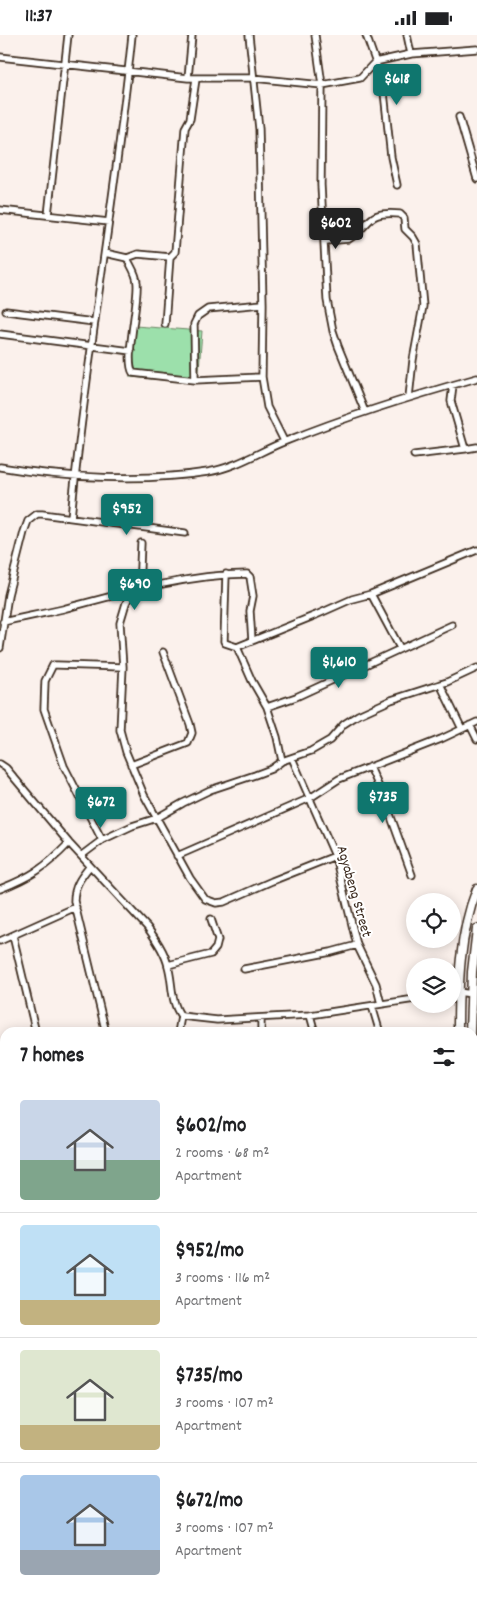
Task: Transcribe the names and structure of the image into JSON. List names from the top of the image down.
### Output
{
  "streets": {
    "street": ["Agyabeng Street"]
  },
  "page": {
    "status": "11:37",
    "price": [
      "$618",
      "$602",
      "$952",
      "$690",
      "$1,610",
      "$735",
      "$672"
    ],
    "heading": "7 homes",
    "list": [
      {
        "name": "$602/mo",
        "note": "2 rooms · 68 m² · Apartment"
      },
      {
        "name": "$952/mo",
        "note": "3 rooms · 116 m² · Apartment"
      },
      {
        "name": "$735/mo",
        "note": "3 rooms · 107 m² · Apartment"
      },
      {
        "name": "$672/mo",
        "note": "3 rooms · 107 m² · Apartment"
      }
    ]
  }
}
